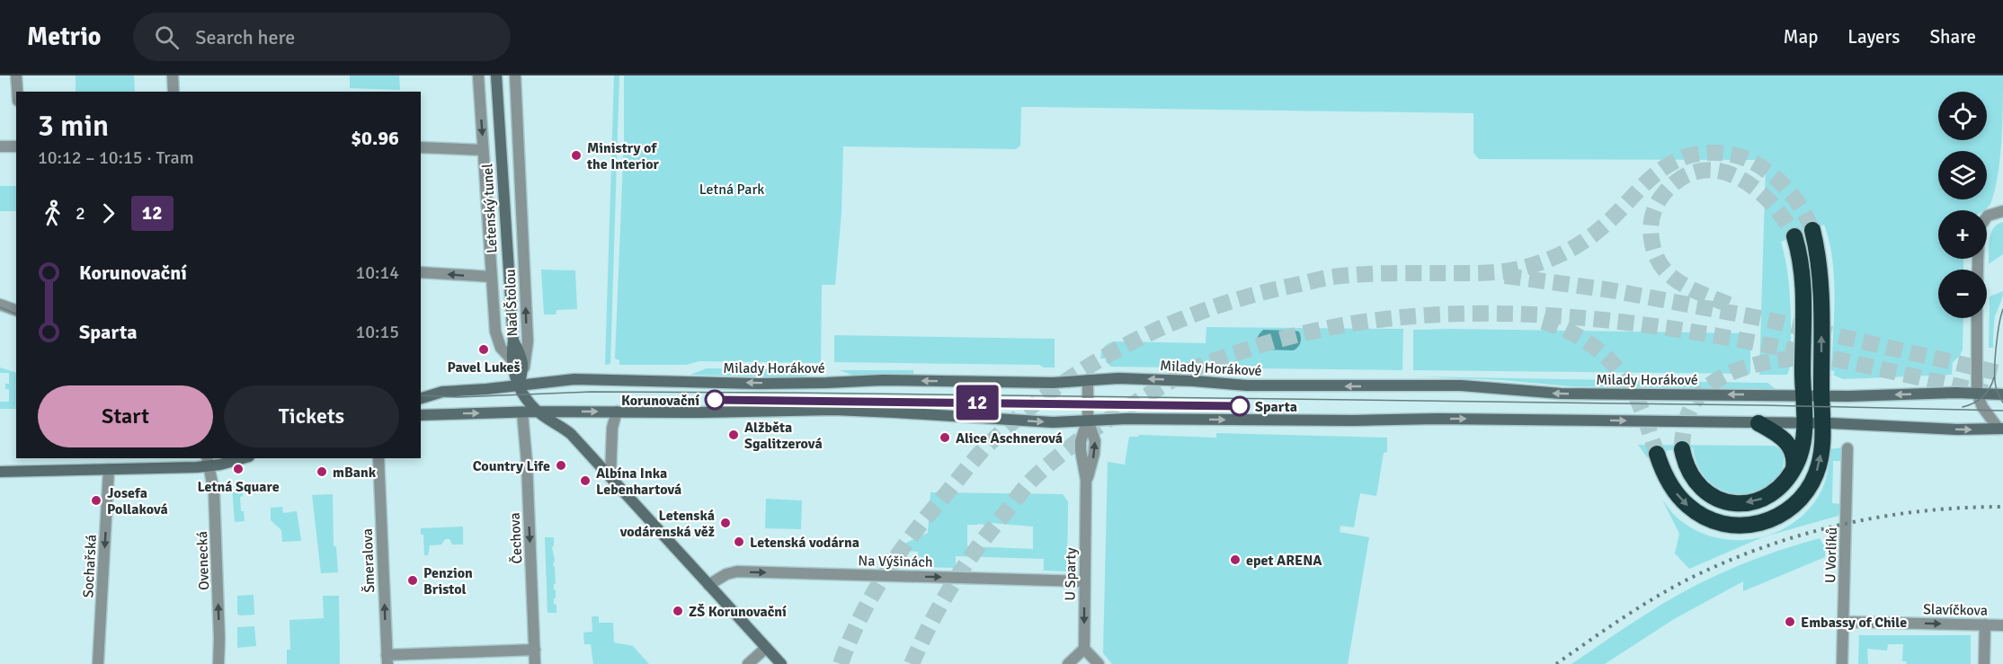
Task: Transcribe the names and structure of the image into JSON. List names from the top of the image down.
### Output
{
  "streets": {
    "main road": ["Letenský tunel", "Milady Horákové"],
    "street": [
      "Nad Štolou",
      "Čechova",
      "U Vorlíků",
      "Ovenecká",
      "Šmeralova",
      "Na Výšinách",
      "Sochařská",
      "U Sparty",
      "Slavíčkova"
    ]
  },
  "crossings": [
    ["Letenský tunel", "Nad Štolou"],
    ["Letenský tunel", "Milady Horákové"],
    ["Milady Horákové", "U Sparty"],
    ["U Vorlíků", "Slavíčkova"],
    ["Na Výšinách", "U Sparty"]
  ],
  "one_way": [
    "Čechova",
    "Ovenecká",
    "Šmeralova",
    "Na Výšinách",
    "Sochařská",
    "Slavíčkova"
  ],
  "parks": ["Letná Park"],
  "places": [
    "Ministry of the Interior",
    "Pavel Lukeš",
    "Korunovační",
    "Sparta",
    "Alžběta Sgalitzerová",
    "Alice Aschnerová",
    "Country Life",
    "Letná Square",
    "mBank",
    "Albína Inka Lebenhartová",
    "Josefa Pollaková",
    "Letenská vodárenská věž",
    "Letenská vodárna",
    "epet ARENA",
    "Penzion Bristol",
    "ZŠ Korunovační",
    "Embassy of Chile"
  ],
  "lines": ["tram line 12"],
  "page": {
    "header": "Metrio",
    "search": "Search here",
    "nav": ["Map", "Layers", "Share"],
    "on_map": "12",
    "map_buttons": ["+", "−"],
    "heading": ["3 min", "10:12 – 10:15 · Tram", "$0.96"],
    "legs": ["2", "12"],
    "list": [
      {
        "name": "Korunovační",
        "value": "10:14"
      },
      {
        "name": "Sparta",
        "value": "10:15"
      }
    ],
    "buttons": ["Start", "Tickets"]
  }
}
